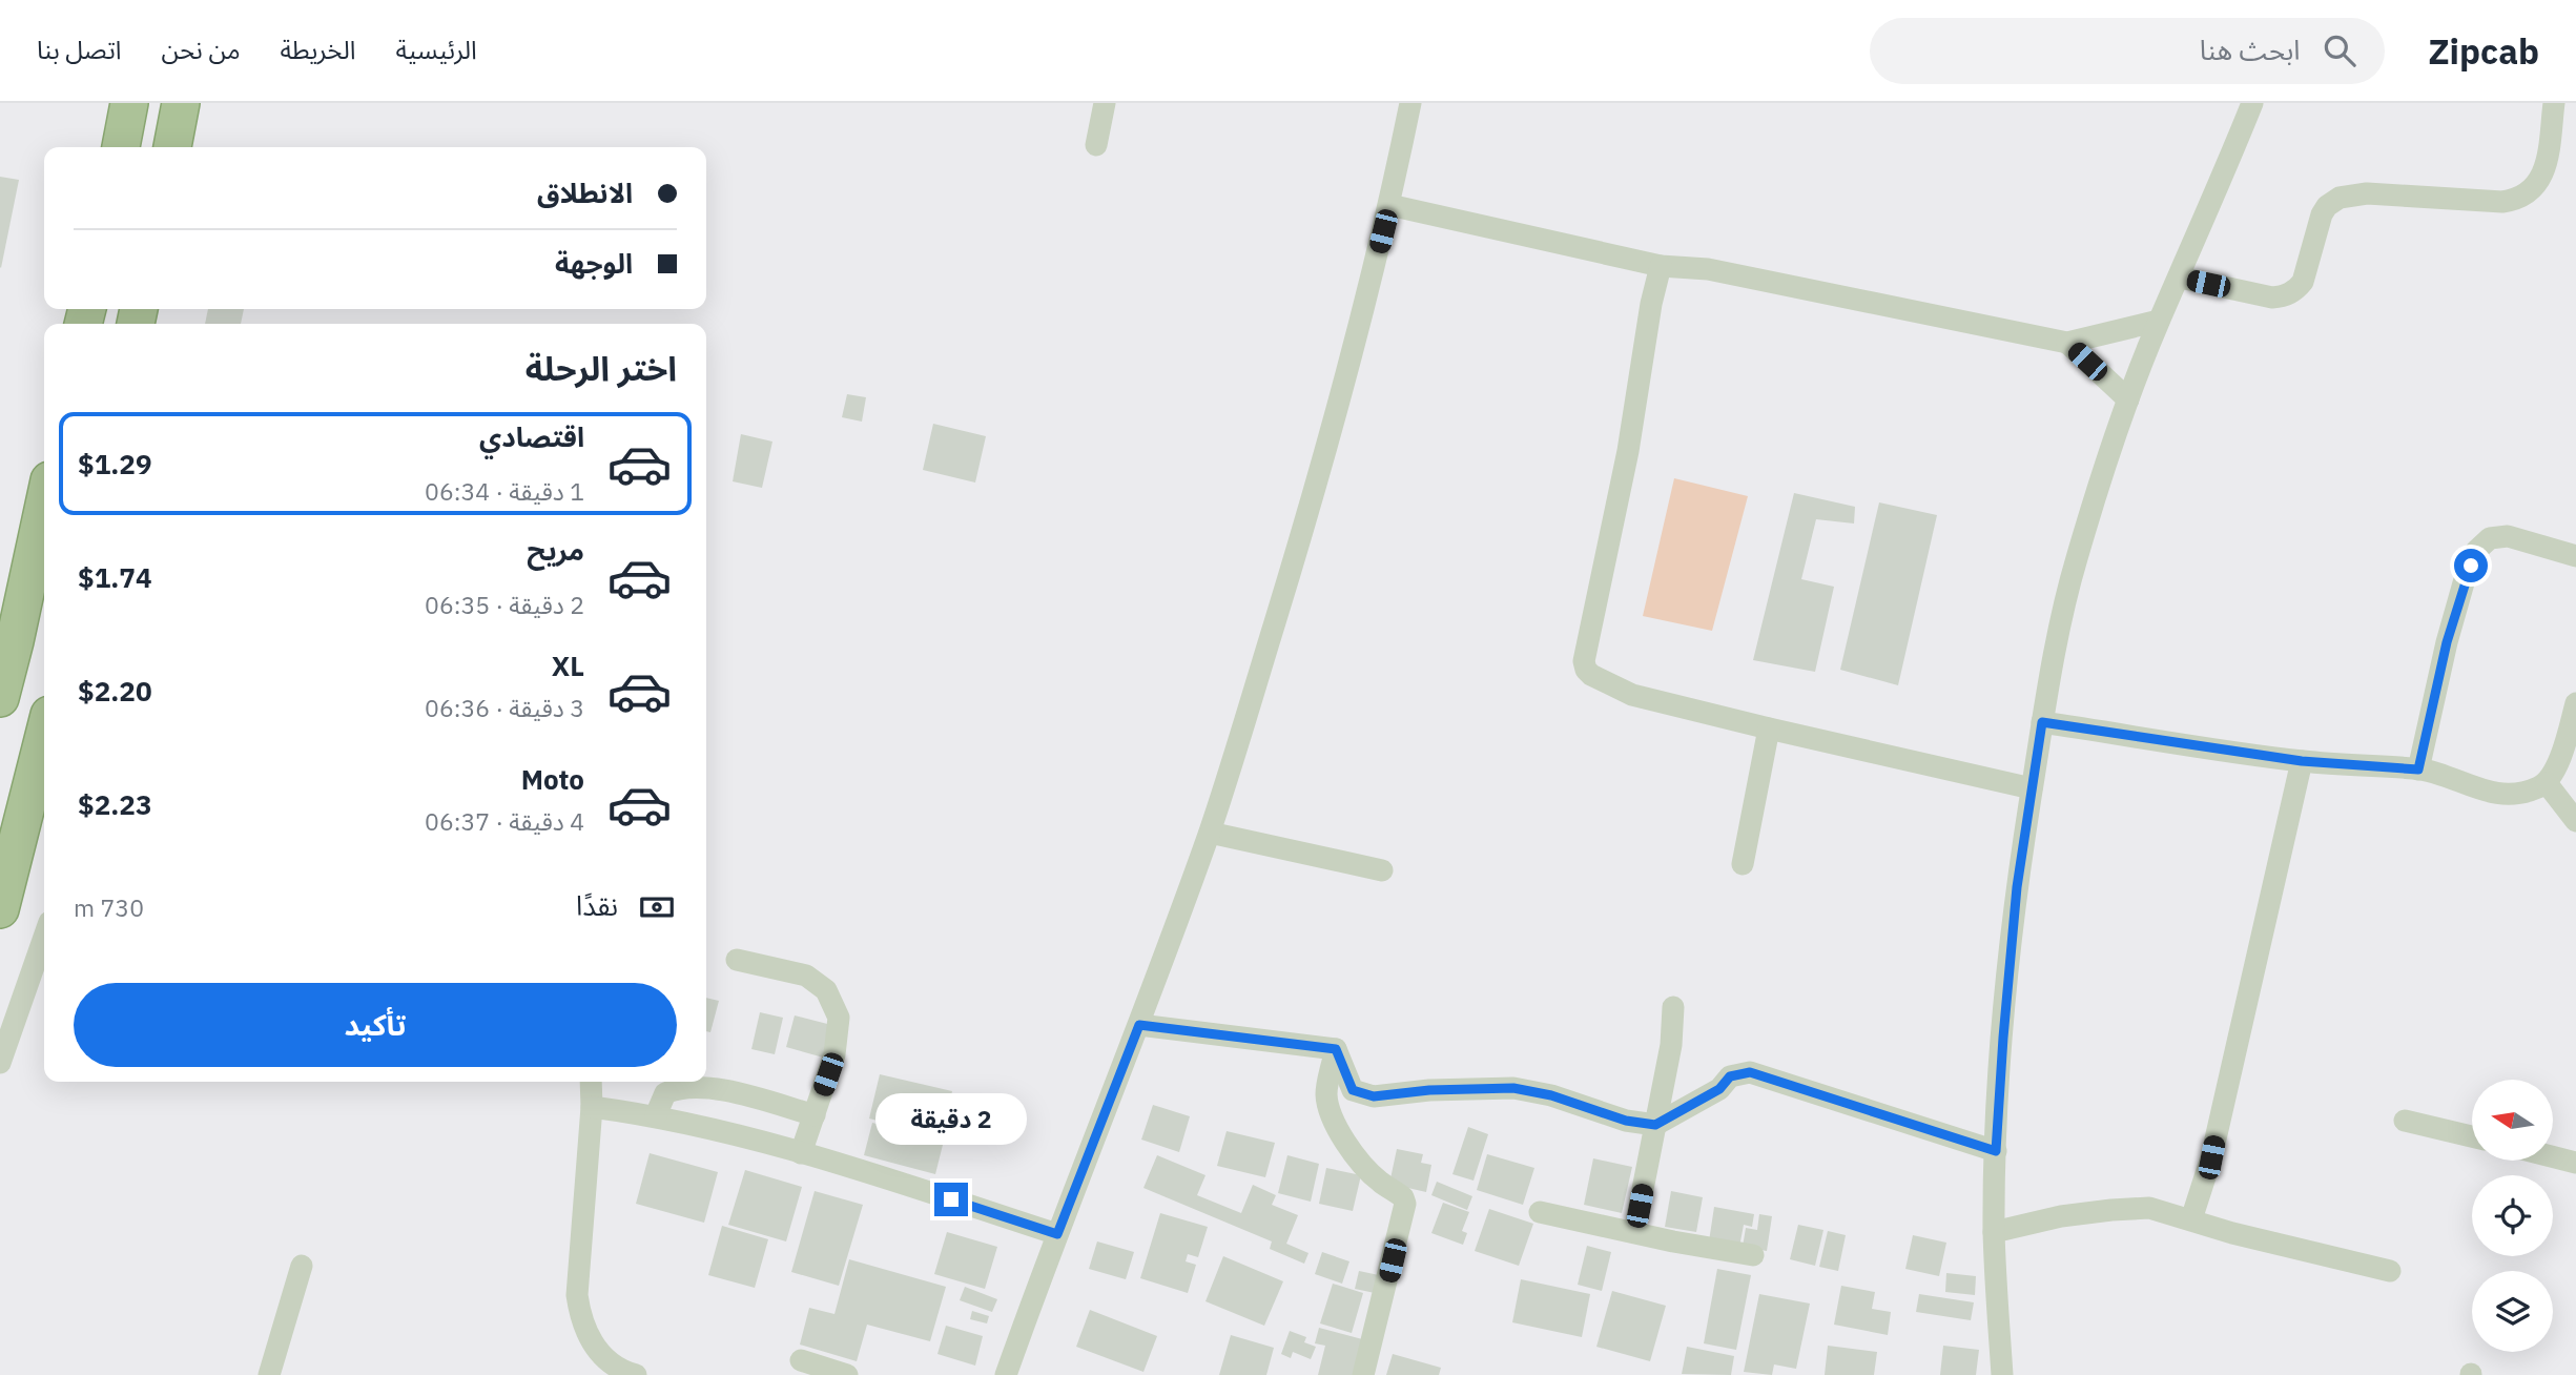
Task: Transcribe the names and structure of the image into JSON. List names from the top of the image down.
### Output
{
  "north": "left",
  "page": {
    "header": "Zipcab",
    "search": "ابحث هنا",
    "nav": [
      "الرئيسية",
      "الخريطة",
      "من نحن",
      "اتصل بنا"
    ],
    "banner": ["الانطلاق", "الوجهة"],
    "heading": "اختر الرحلة",
    "list": [
      {
        "name": "اقتصادي",
        "note": "1 دقيقة · 06:34",
        "value": "$1.29"
      },
      {
        "name": "مريح",
        "note": "2 دقيقة · 06:35",
        "value": "$1.74"
      },
      {
        "name": "XL",
        "note": "3 دقيقة · 06:36",
        "value": "$2.20"
      },
      {
        "name": "Moto",
        "note": "4 دقيقة · 06:37",
        "value": "$2.23"
      }
    ],
    "pay": ["نقدًا", "730 m"],
    "buttons": "تأكيد",
    "bubble": "2 دقيقة"
  }
}
